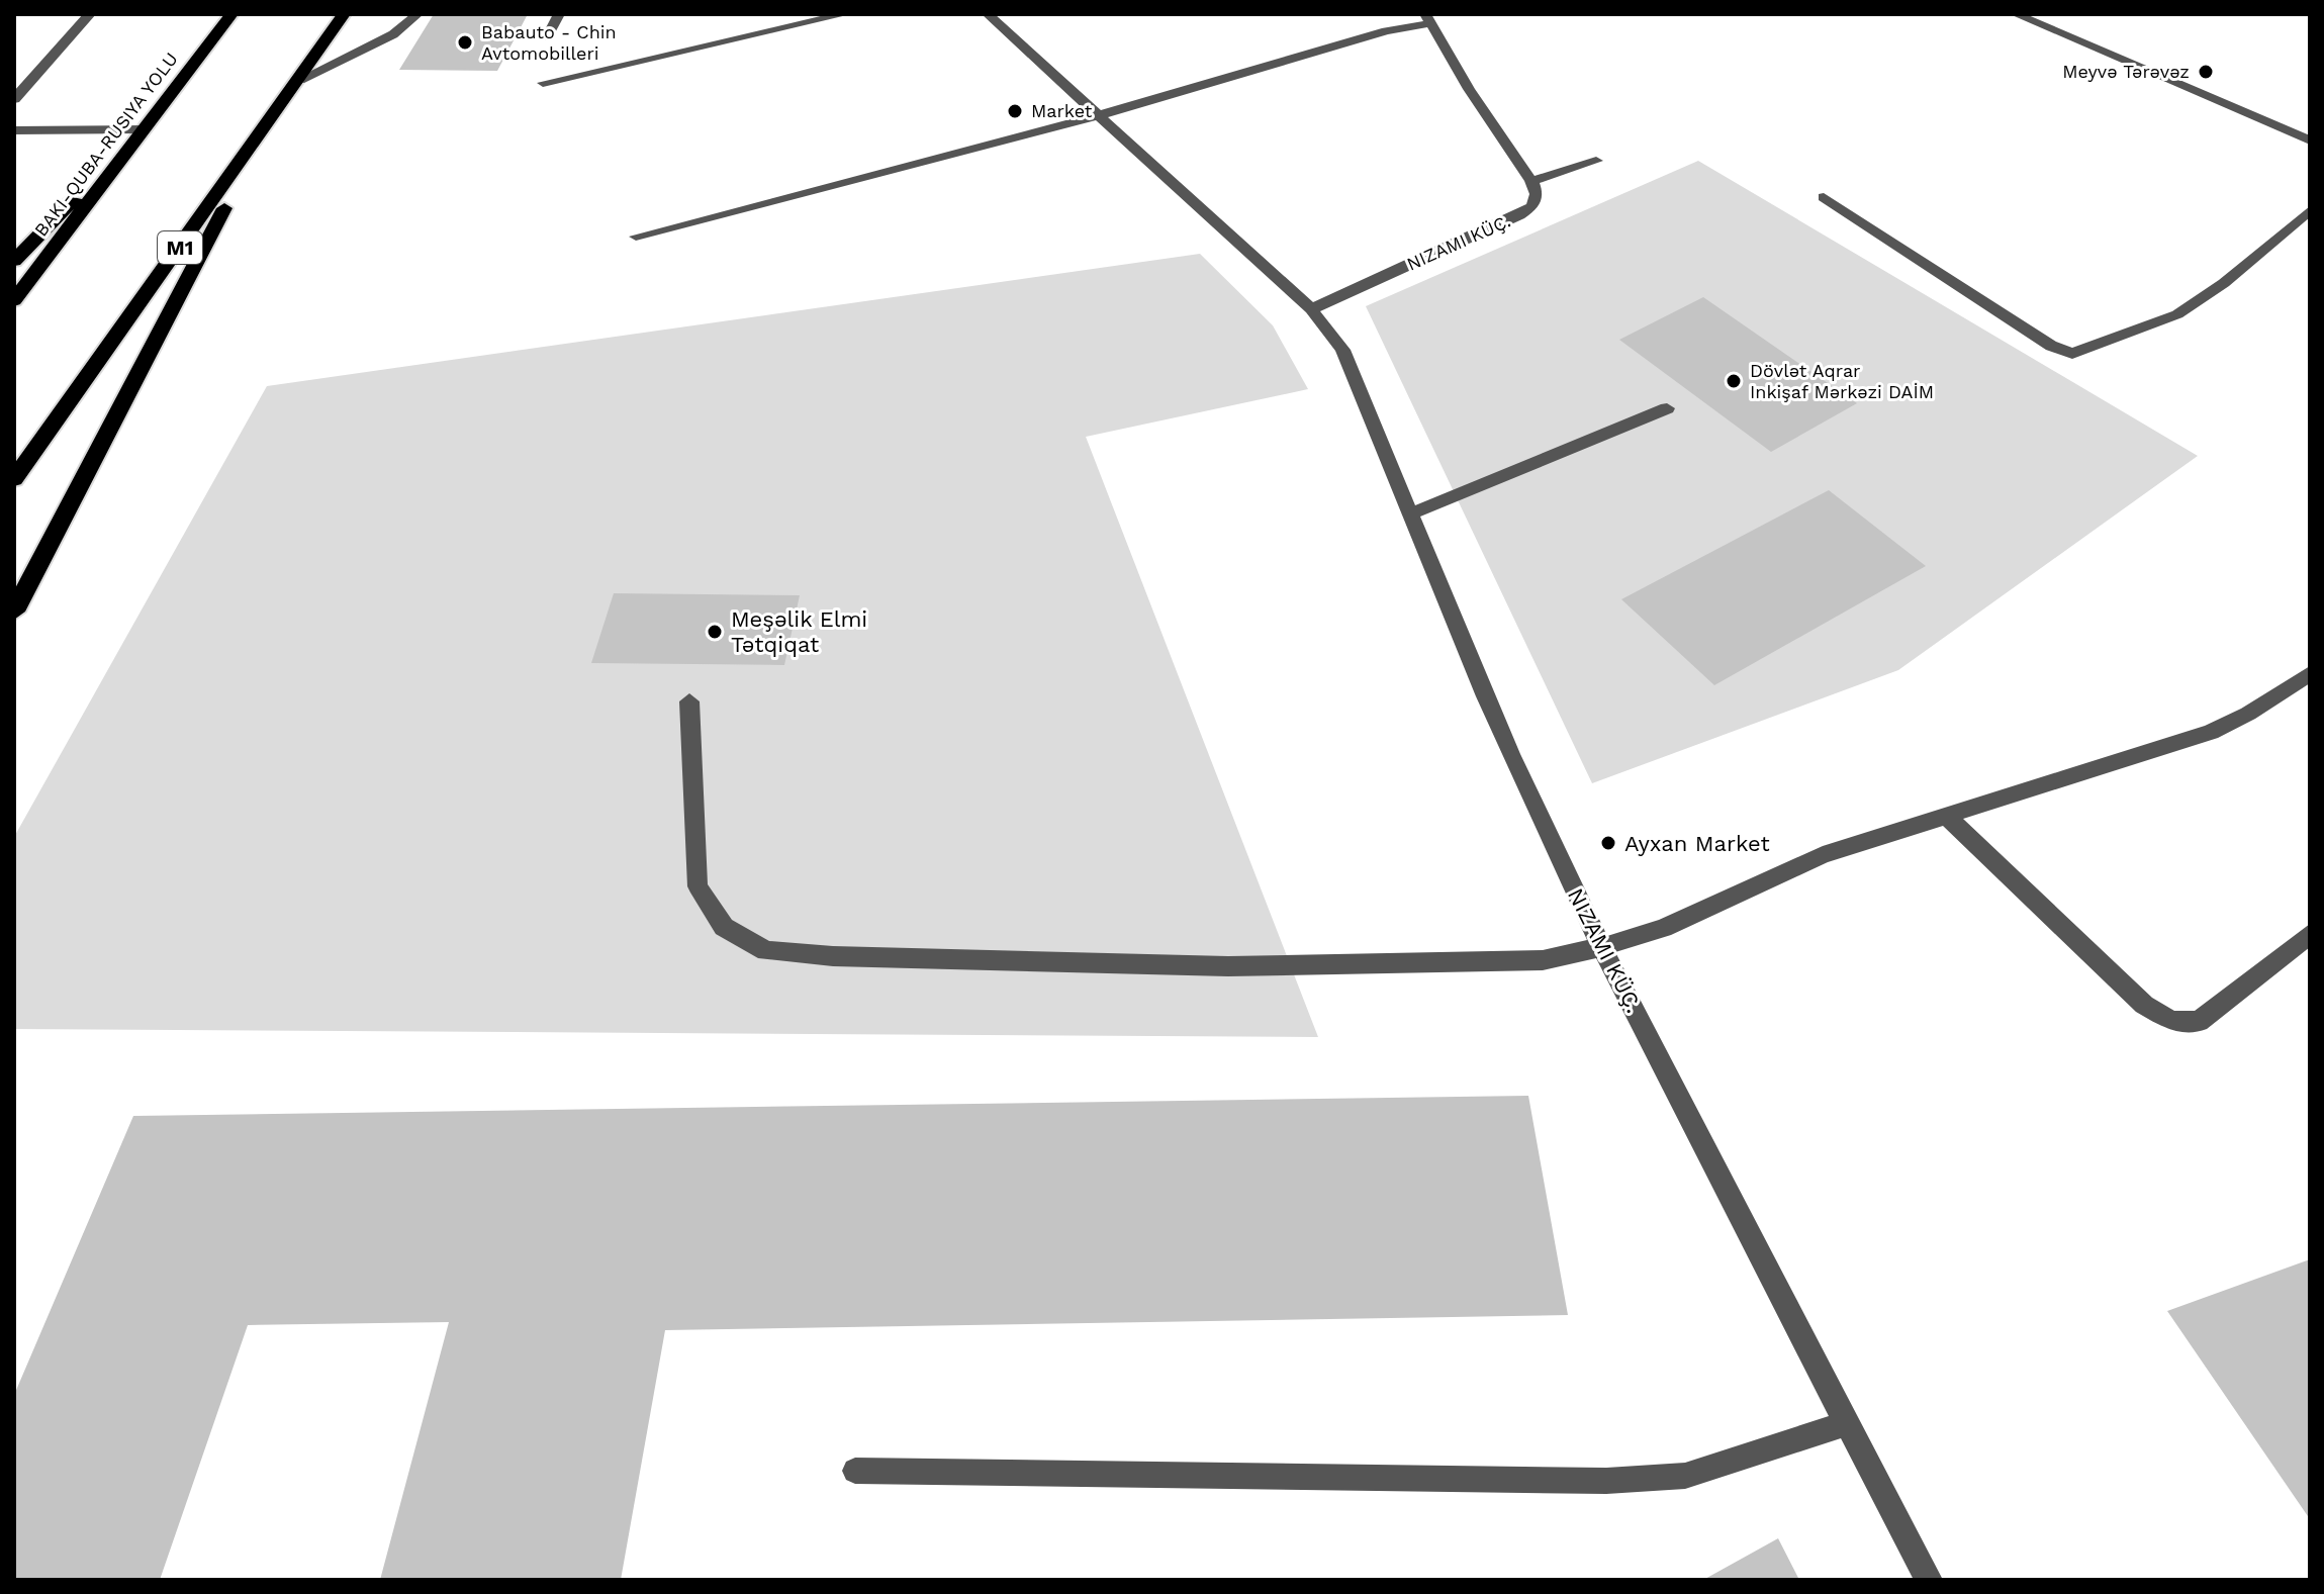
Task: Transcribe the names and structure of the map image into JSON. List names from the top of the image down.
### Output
{
  "streets": {
    "highway": ["M1"],
    "street": ["NIZAMI KÜÇ."]
  },
  "places": [
    "Babauto - Chin Avtomobilleri",
    "Meyvə Tərəvəz",
    "Market",
    "Dövlət Aqrar Inkişaf Mərkəzi DAİM",
    "Meşəlik Elmi Tətqiqat",
    "Ayxan Market"
  ]
}
